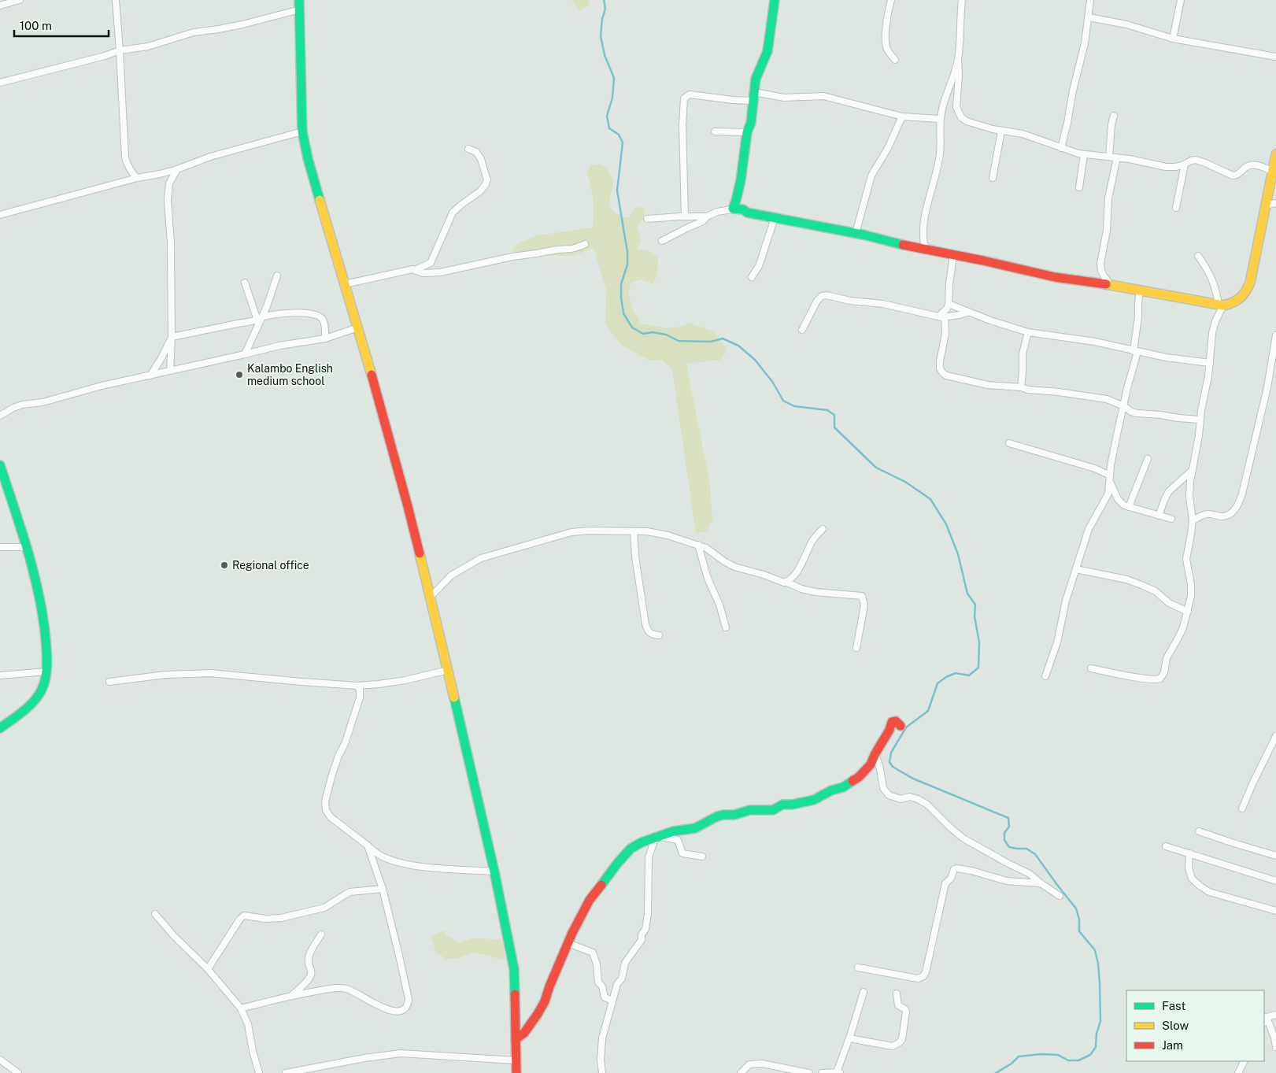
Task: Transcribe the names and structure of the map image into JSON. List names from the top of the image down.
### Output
{
  "places": ["Kalambo English medium school", "Regional office"],
  "legend": ["Fast", "Slow", "Jam"],
  "scale_bar": "100 m"
}
